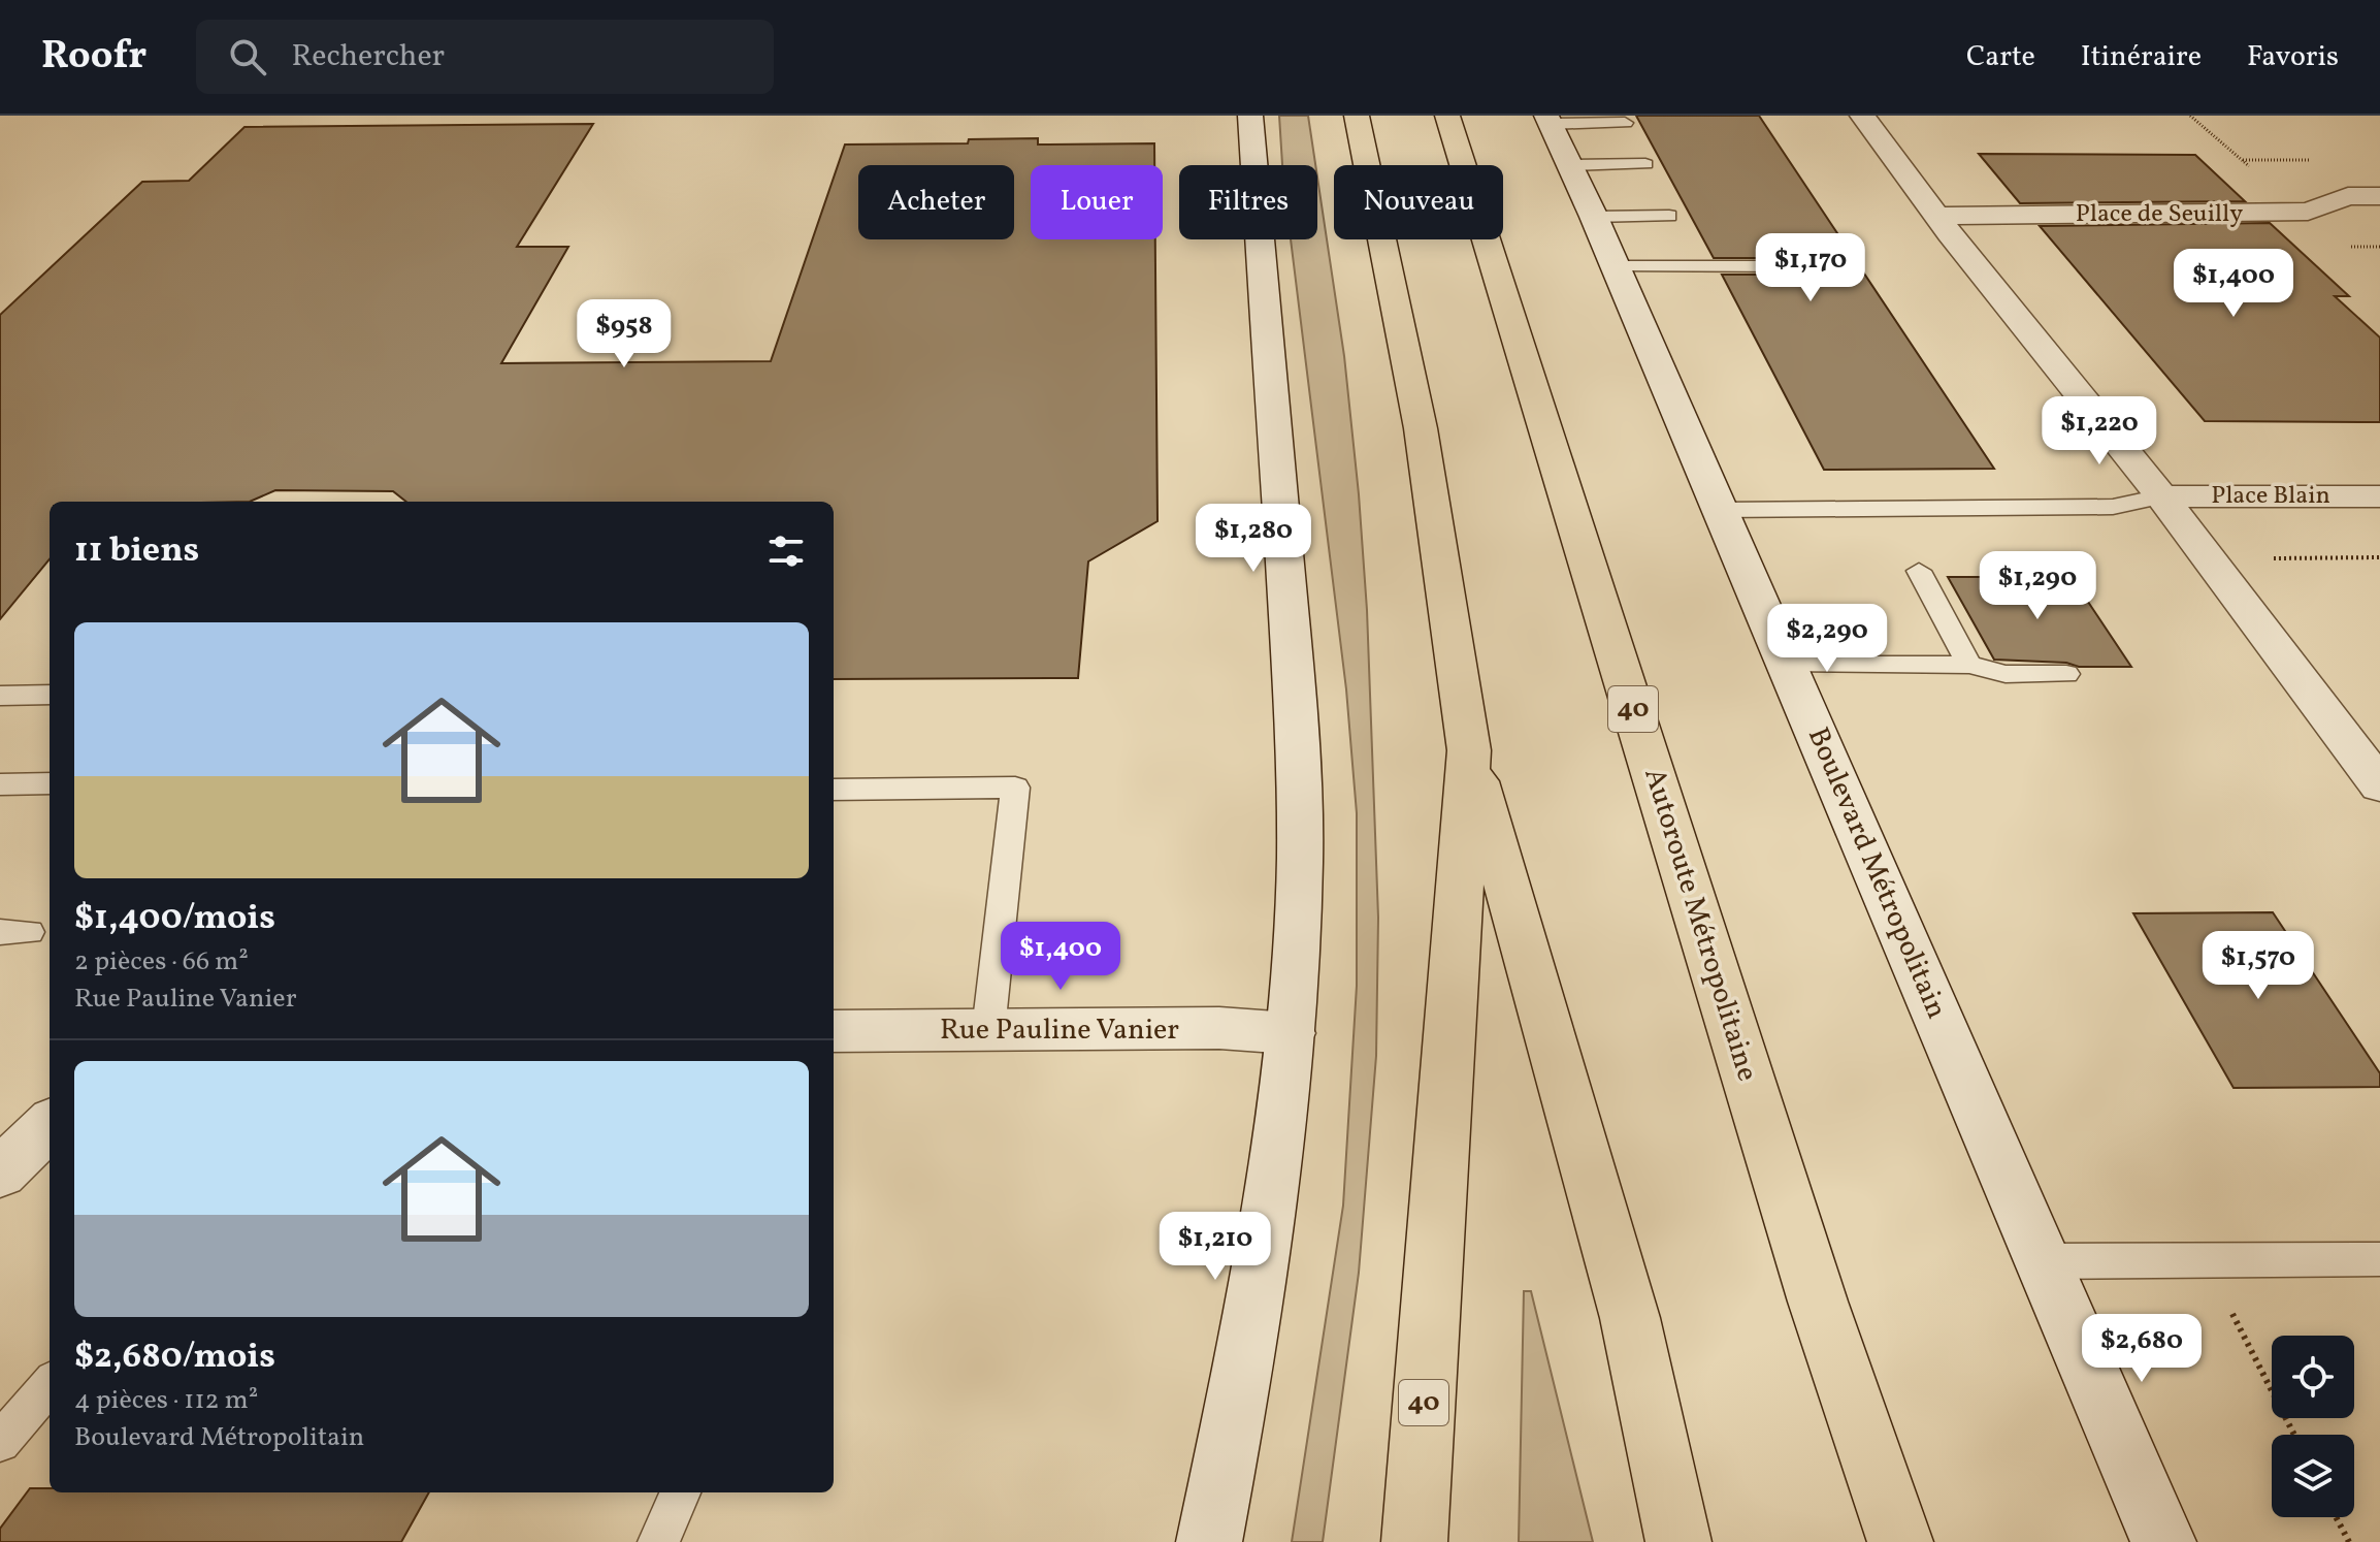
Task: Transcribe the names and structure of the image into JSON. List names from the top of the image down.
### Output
{
  "streets": {
    "highway": ["40", "Autoroute Métropolitaine"],
    "main road": [
      "Place de Seuilly",
      "Place Blain",
      "Boulevard Métropolitain",
      "Rue Pauline Vanier"
    ]
  },
  "page": {
    "header": "Roofr",
    "search": "Rechercher",
    "nav": ["Carte", "Itinéraire", "Favoris"],
    "chip": [
      "Acheter",
      "Louer",
      "Filtres",
      "Nouveau"
    ],
    "price": [
      "$1,170",
      "$1,400",
      "$958",
      "$1,220",
      "$1,280",
      "$1,290",
      "$2,290",
      "$1,400",
      "$1,570",
      "$1,210",
      "$2,680"
    ],
    "heading": "11 biens",
    "list": [
      {
        "name": "$1,400/mois",
        "note": "2 pièces · 66 m² · Rue Pauline Vanier"
      },
      {
        "name": "$2,680/mois",
        "note": "4 pièces · 112 m² · Boulevard Métropolitain"
      }
    ]
  }
}
